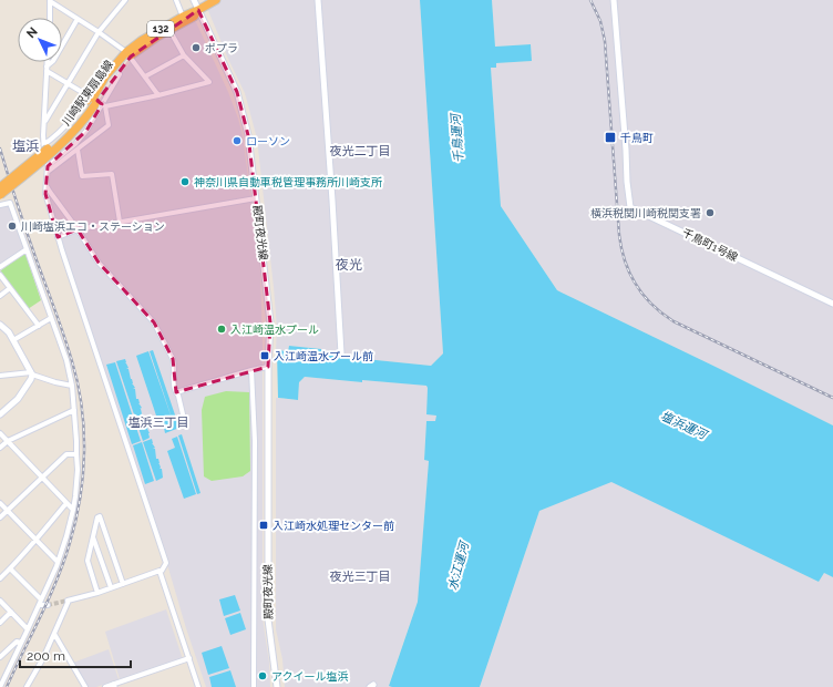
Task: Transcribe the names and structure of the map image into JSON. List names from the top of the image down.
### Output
{
  "streets": {
    "highway": ["132", "川崎駅東扇島線"],
    "street": ["殿町夜光線", "千鳥町1号線"]
  },
  "crossings": [
    ["川崎駅東扇島線", "殿町夜光線"]
  ],
  "districts": [
    "塩浜",
    "夜光二丁目",
    "夜光",
    "塩浜三丁目",
    "夜光三丁目"
  ],
  "water": ["千鳥運河", "塩浜運河", "水江運河"],
  "places": {
    "other": [
      "ポプラ",
      "ローソン",
      "神奈川県自動車税管理事務所川崎支所",
      "横浜税関川崎税関支署",
      "川崎塩浜エコ・ステーション",
      "入江崎温水プール",
      "アクイール塩浜"
    ],
    "transit": ["千鳥町", "入江崎温水プール前", "入江崎水処理センター前"]
  },
  "scale_bar": "200 m",
  "north": "top left"
}
